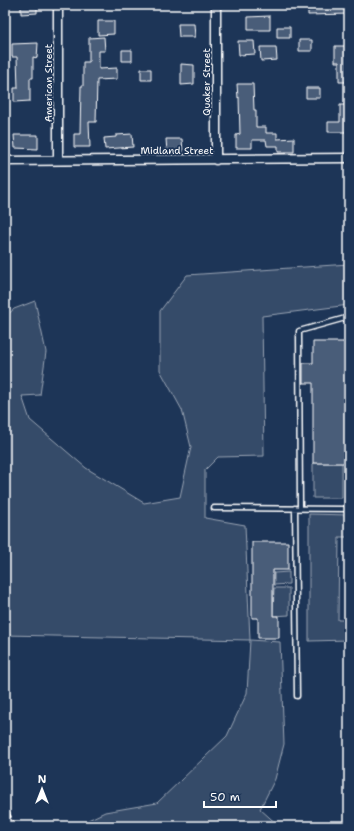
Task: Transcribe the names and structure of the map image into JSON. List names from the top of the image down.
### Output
{
  "streets": {
    "street": ["Quaker Street", "American Street", "Midland Street"]
  },
  "crossings": [
    ["Quaker Street", "Midland Street"],
    ["American Street", "Midland Street"]
  ],
  "scale_bar": "50 m",
  "north": "top"
}
